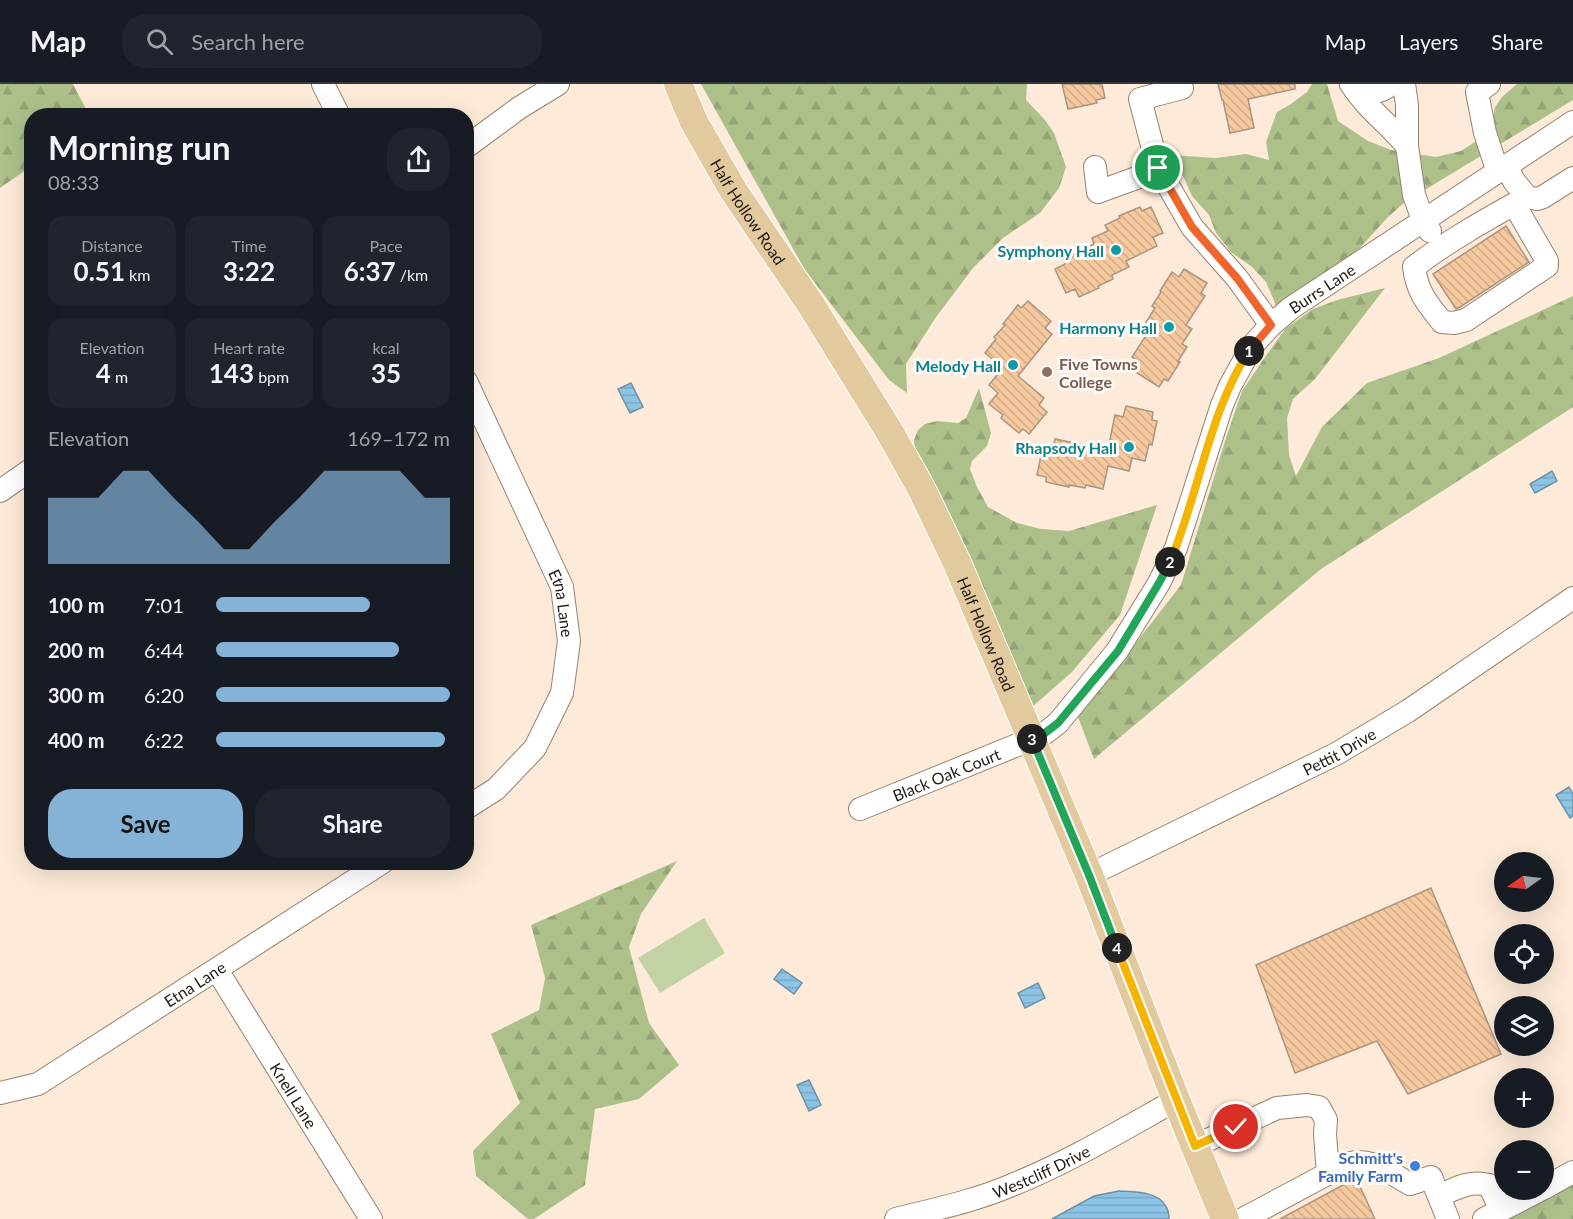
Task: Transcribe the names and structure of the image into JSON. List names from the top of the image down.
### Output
{
  "streets": {
    "main road": ["Half Hollow Road"],
    "street": [
      "Burrs Lane",
      "Etna Lane",
      "Pettit Drive",
      "Black Oak Court",
      "Knell Lane",
      "Westcliff Drive"
    ]
  },
  "crossings": [
    ["Half Hollow Road", "Burrs Lane"],
    ["Half Hollow Road", "Pettit Drive"],
    ["Half Hollow Road", "Black Oak Court"],
    ["Half Hollow Road", "Westcliff Drive"],
    ["Burrs Lane", "Black Oak Court"],
    ["Etna Lane", "Knell Lane"]
  ],
  "places": [
    "Symphony Hall",
    "Harmony Hall",
    "Melody Hall",
    "Five Towns College",
    "Rhapsody Hall",
    "Schmitt's Family Farm"
  ],
  "north": "left",
  "page": {
    "header": "Map",
    "search": "Search here",
    "nav": ["Map", "Layers", "Share"],
    "heading": ["Morning run", "08:33"],
    "stats": [
      ["Distance", "0.51 km"],
      ["Time", "3:22"],
      ["Pace", "6:37 /km"],
      ["Elevation", "4 m"],
      ["Heart rate", "143 bpm"],
      ["kcal", "35"]
    ],
    "pins": [
      "1",
      "2",
      "3",
      "4"
    ],
    "chart": ["Elevation", "169–172 m"],
    "list": [
      {
        "name": "100 m",
        "note": "7:01"
      },
      {
        "name": "200 m",
        "note": "6:44"
      },
      {
        "name": "300 m",
        "note": "6:20"
      },
      {
        "name": "400 m",
        "note": "6:22"
      }
    ],
    "buttons": ["Save", "Share"],
    "map_buttons": ["+", "−"]
  }
}
